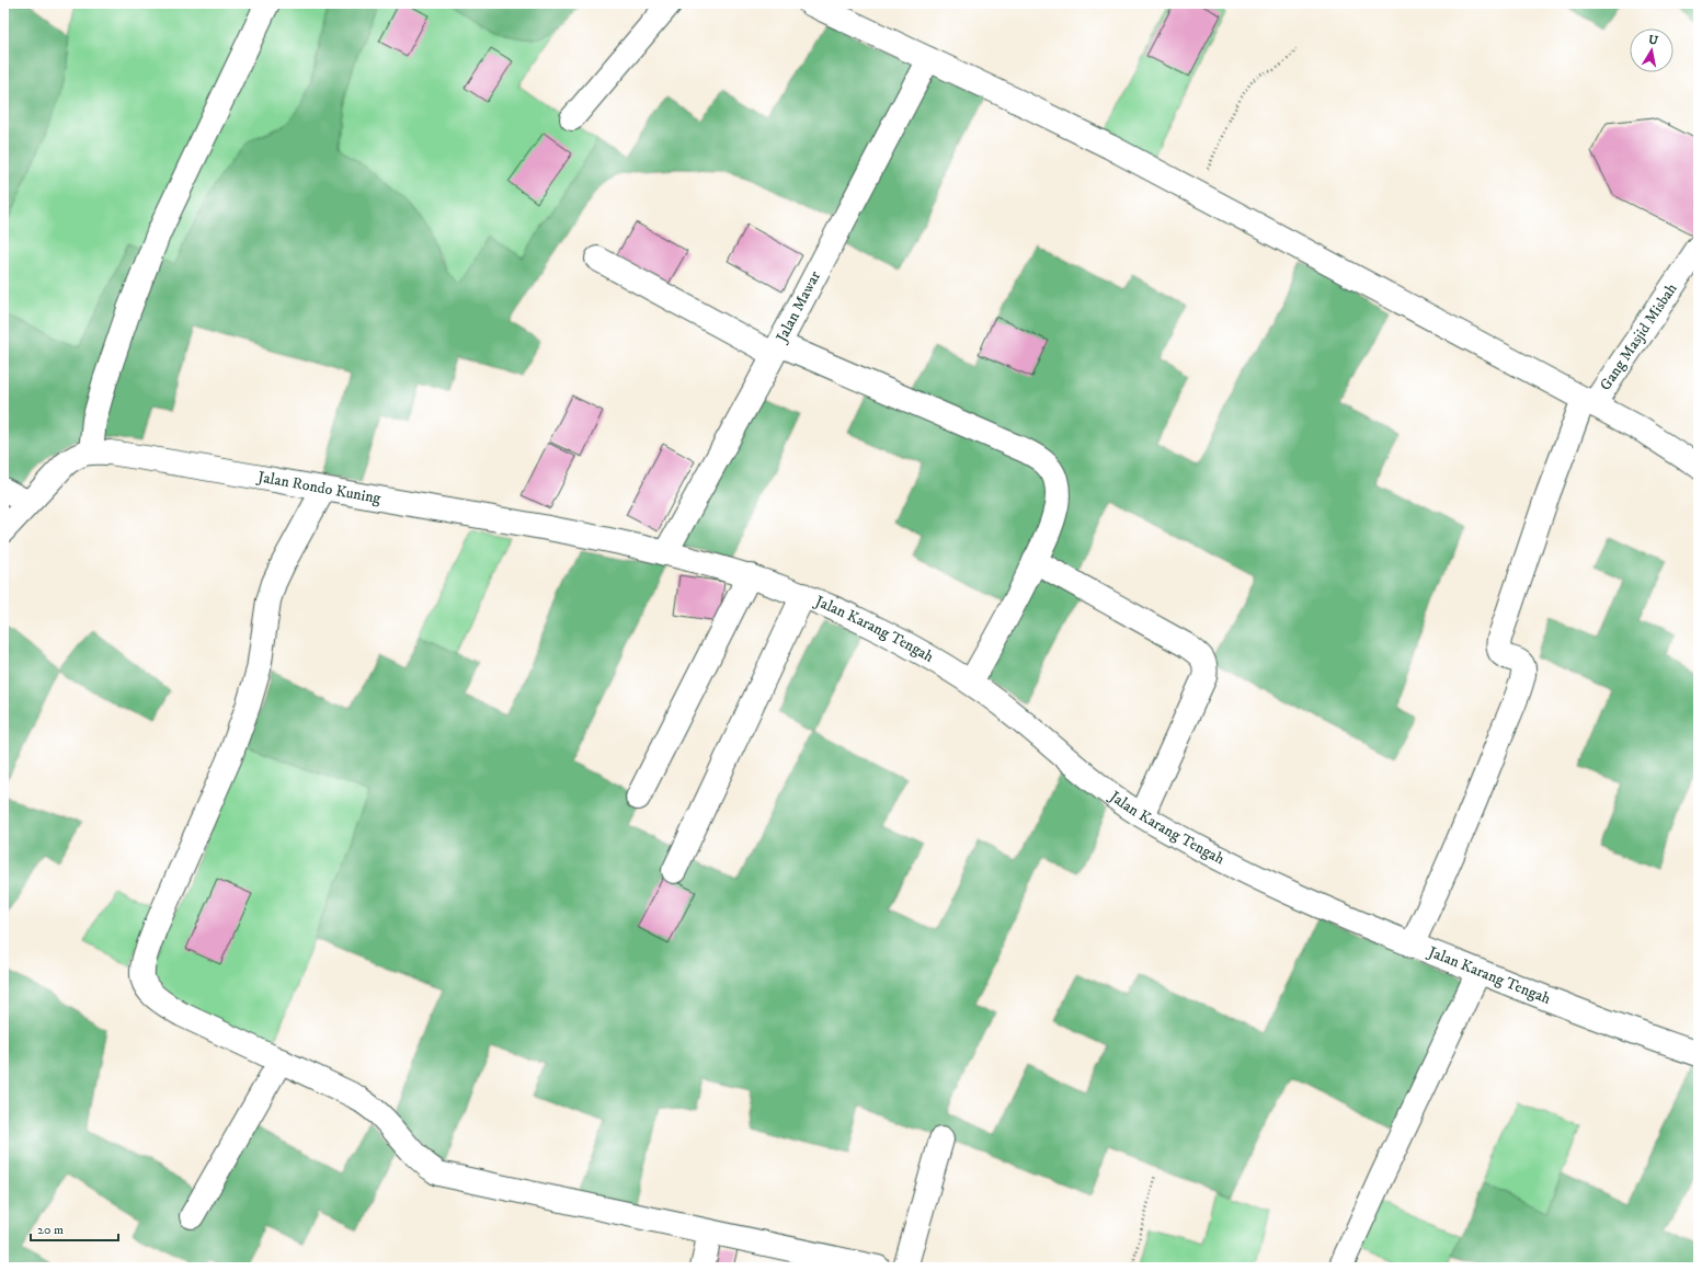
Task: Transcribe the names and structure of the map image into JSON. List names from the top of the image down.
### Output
{
  "streets": {
    "street": [
      "Jalan Mawar",
      "Gang Masjid Misbah",
      "Jalan Rondo Kuning",
      "Jalan Karang Tengah"
    ]
  },
  "crossings": [
    ["Jalan Mawar", "Jalan Rondo Kuning"],
    ["Jalan Mawar", "Jalan Karang Tengah"],
    ["Gang Masjid Misbah", "Jalan Karang Tengah"],
    ["Jalan Rondo Kuning", "Jalan Karang Tengah"]
  ],
  "scale_bar": "20 m",
  "north": "top"
}
